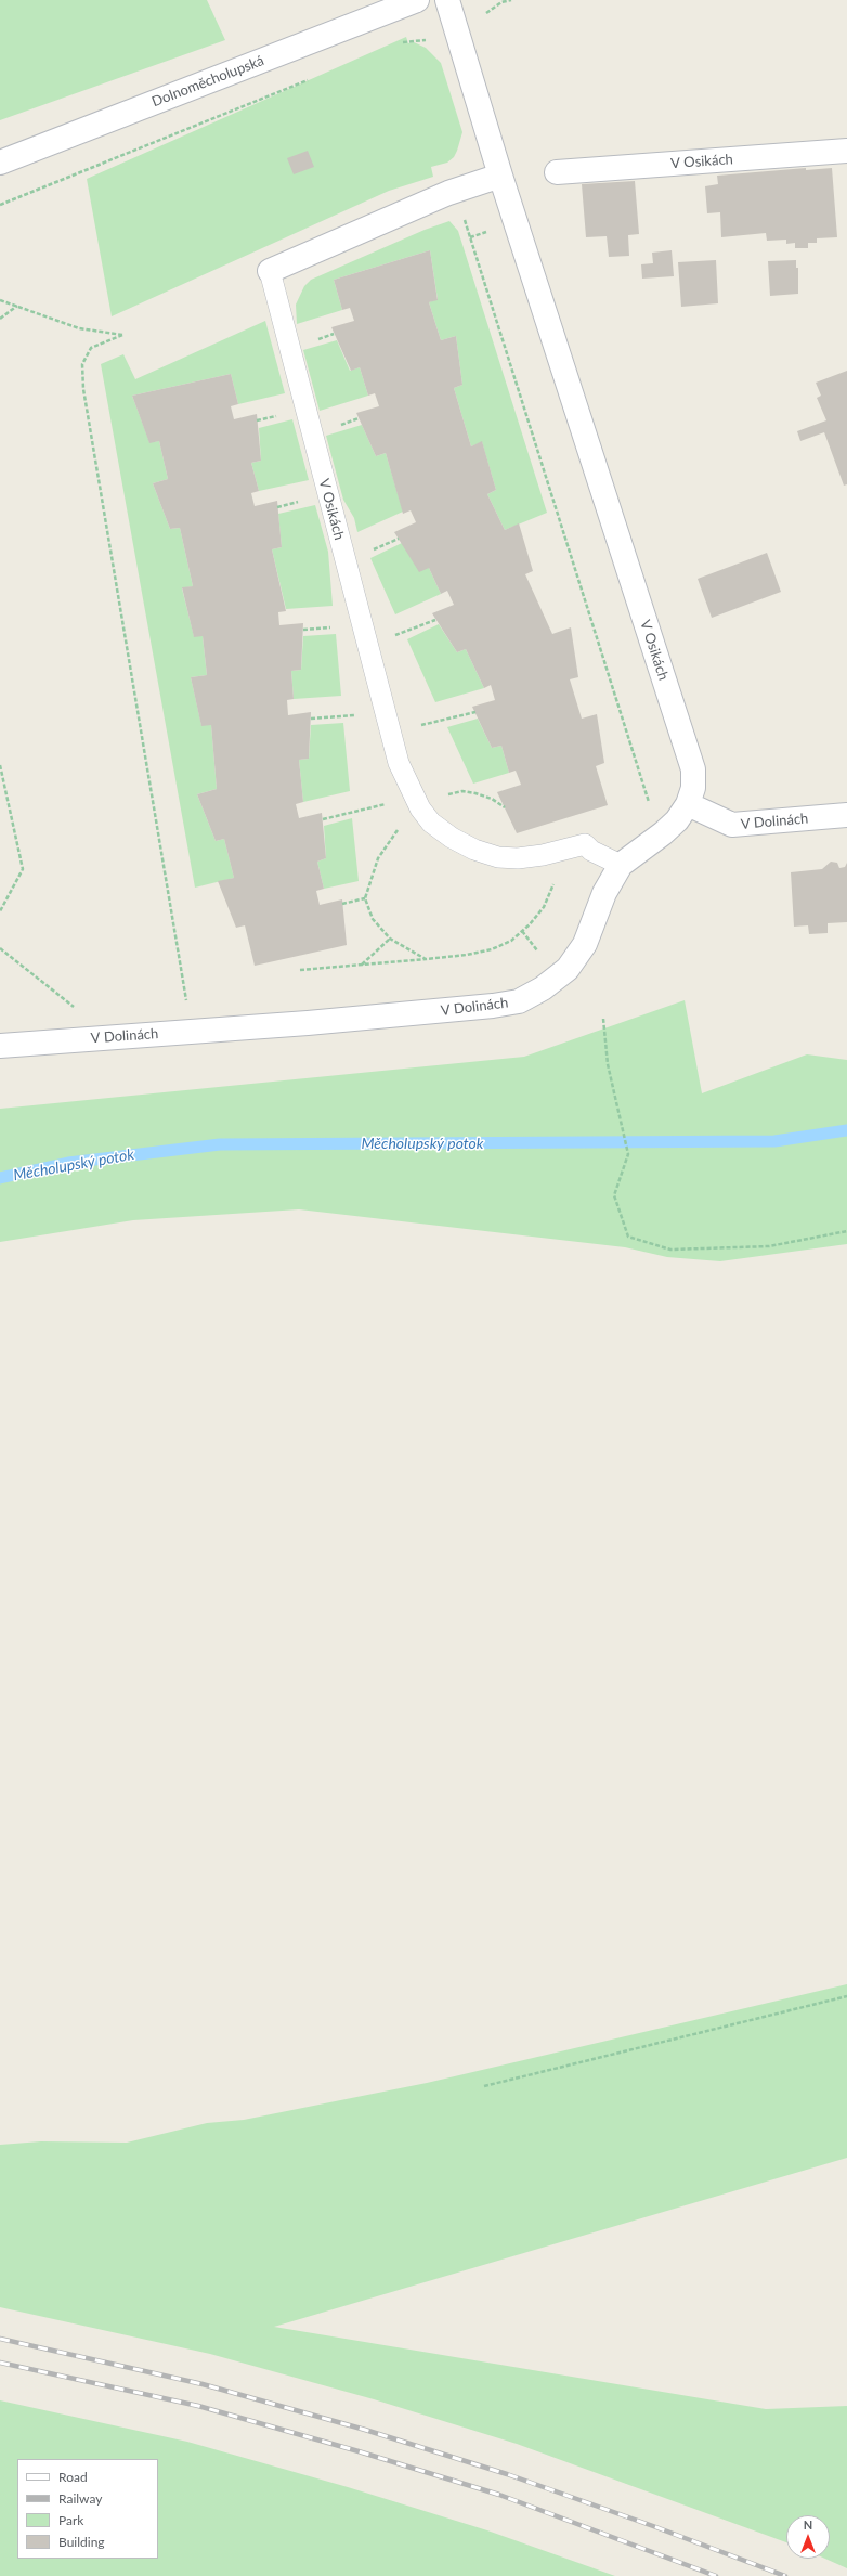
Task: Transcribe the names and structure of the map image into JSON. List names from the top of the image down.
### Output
{
  "streets": {
    "street": ["Dolnoměcholupská", "V Osikách", "V Dolinách"]
  },
  "crossings": [
    ["V Osikách", "V Dolinách"]
  ],
  "water": ["Měcholupský potok"],
  "legend": [
    "Road",
    "Railway",
    "Park",
    "Building"
  ],
  "north": "top"
}
